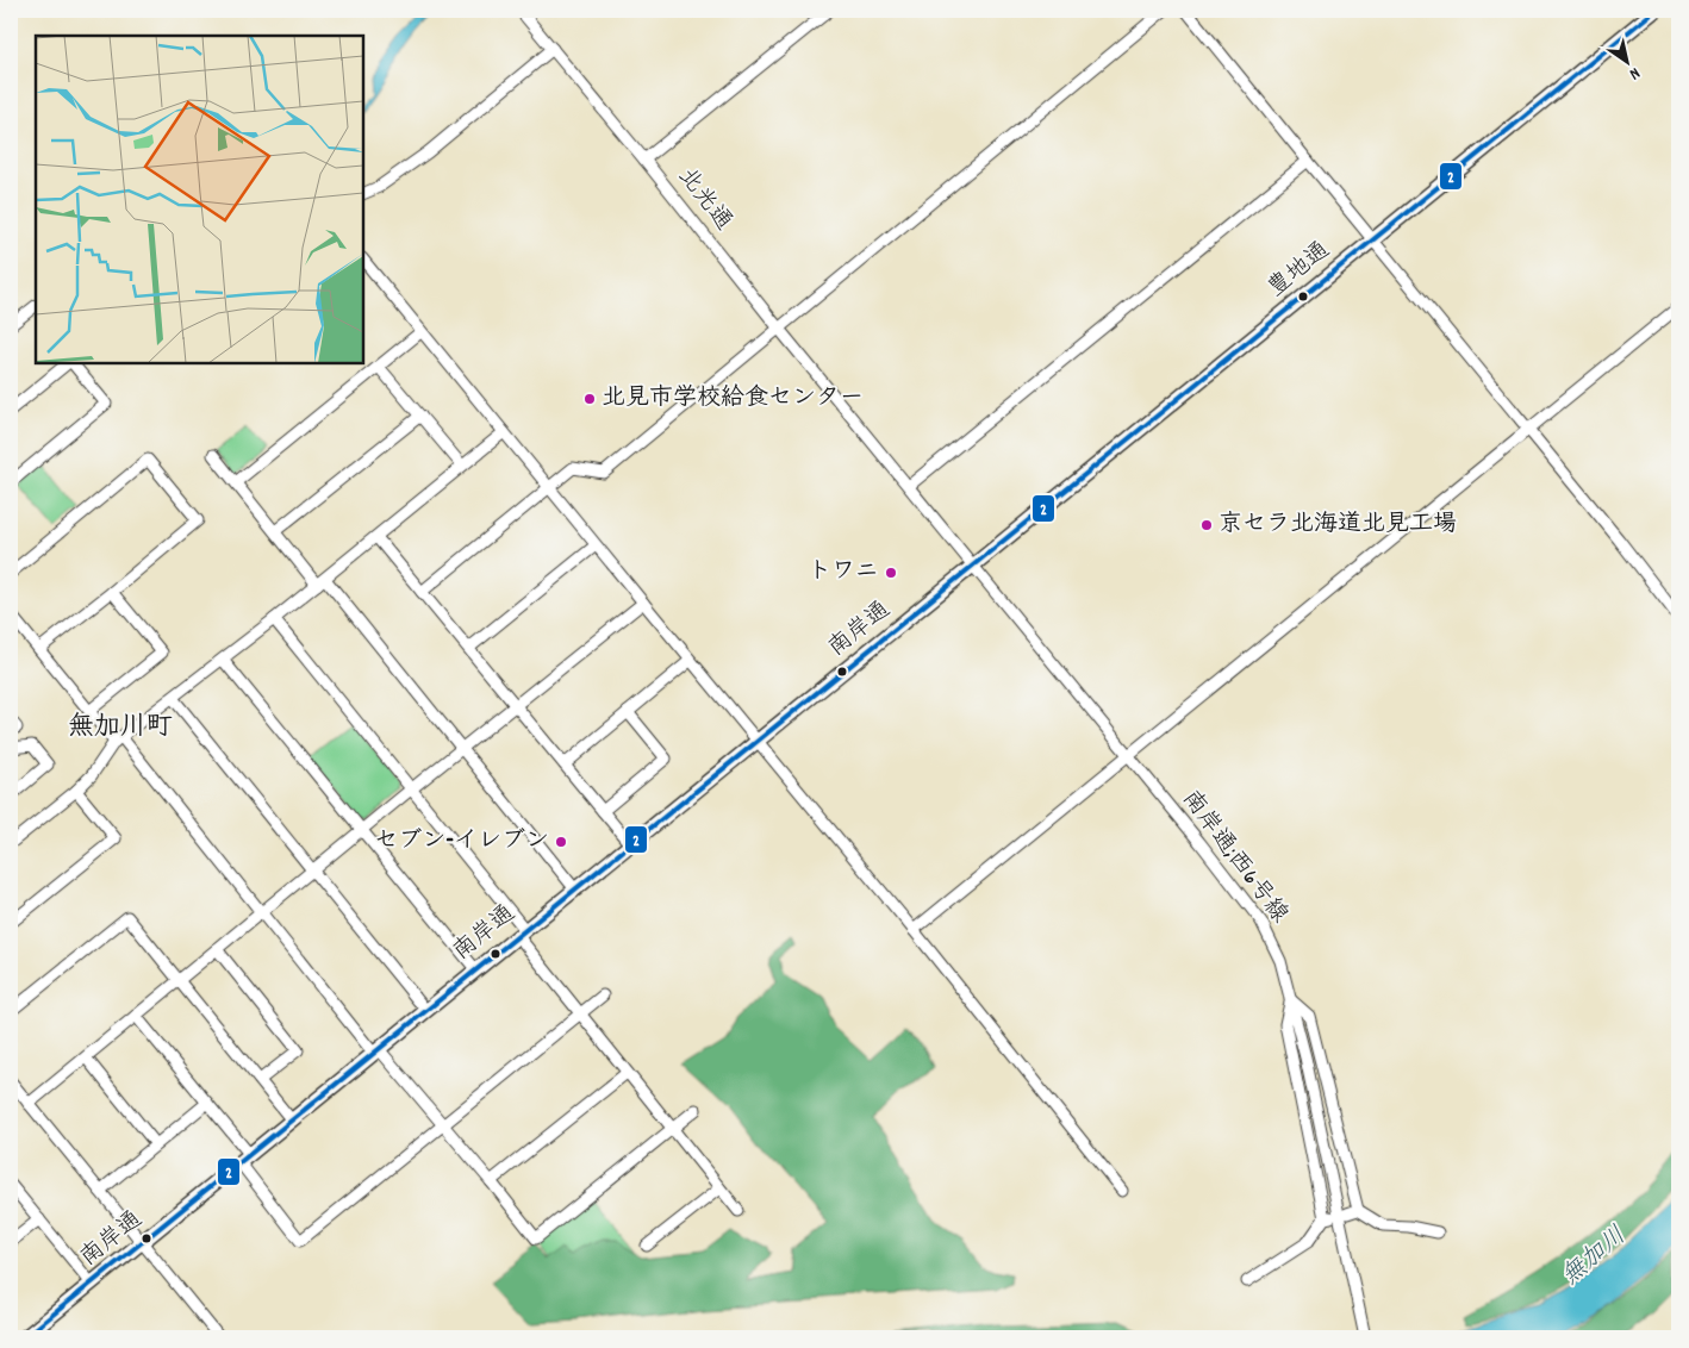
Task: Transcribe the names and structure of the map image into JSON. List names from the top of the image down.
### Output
{
  "streets": {
    "main road": ["豊地通", "南岸通"],
    "street": ["北光通", "南岸通;西6号線"]
  },
  "crossings": [
    ["北光通", "豊地通"],
    ["北光通", "南岸通"],
    ["北光通", "南岸通;西6号線"],
    ["豊地通", "南岸通"],
    ["豊地通", "南岸通;西6号線"],
    ["南岸通", "南岸通;西6号線"]
  ],
  "districts": ["無加川町"],
  "water": ["無加川"],
  "places": [
    "北見市学校給食センター",
    "京セラ北海道北見工場",
    "トワニ",
    "セブン-イレブン"
  ],
  "lines": ["transit line 2"],
  "north": "bottom right"
}
